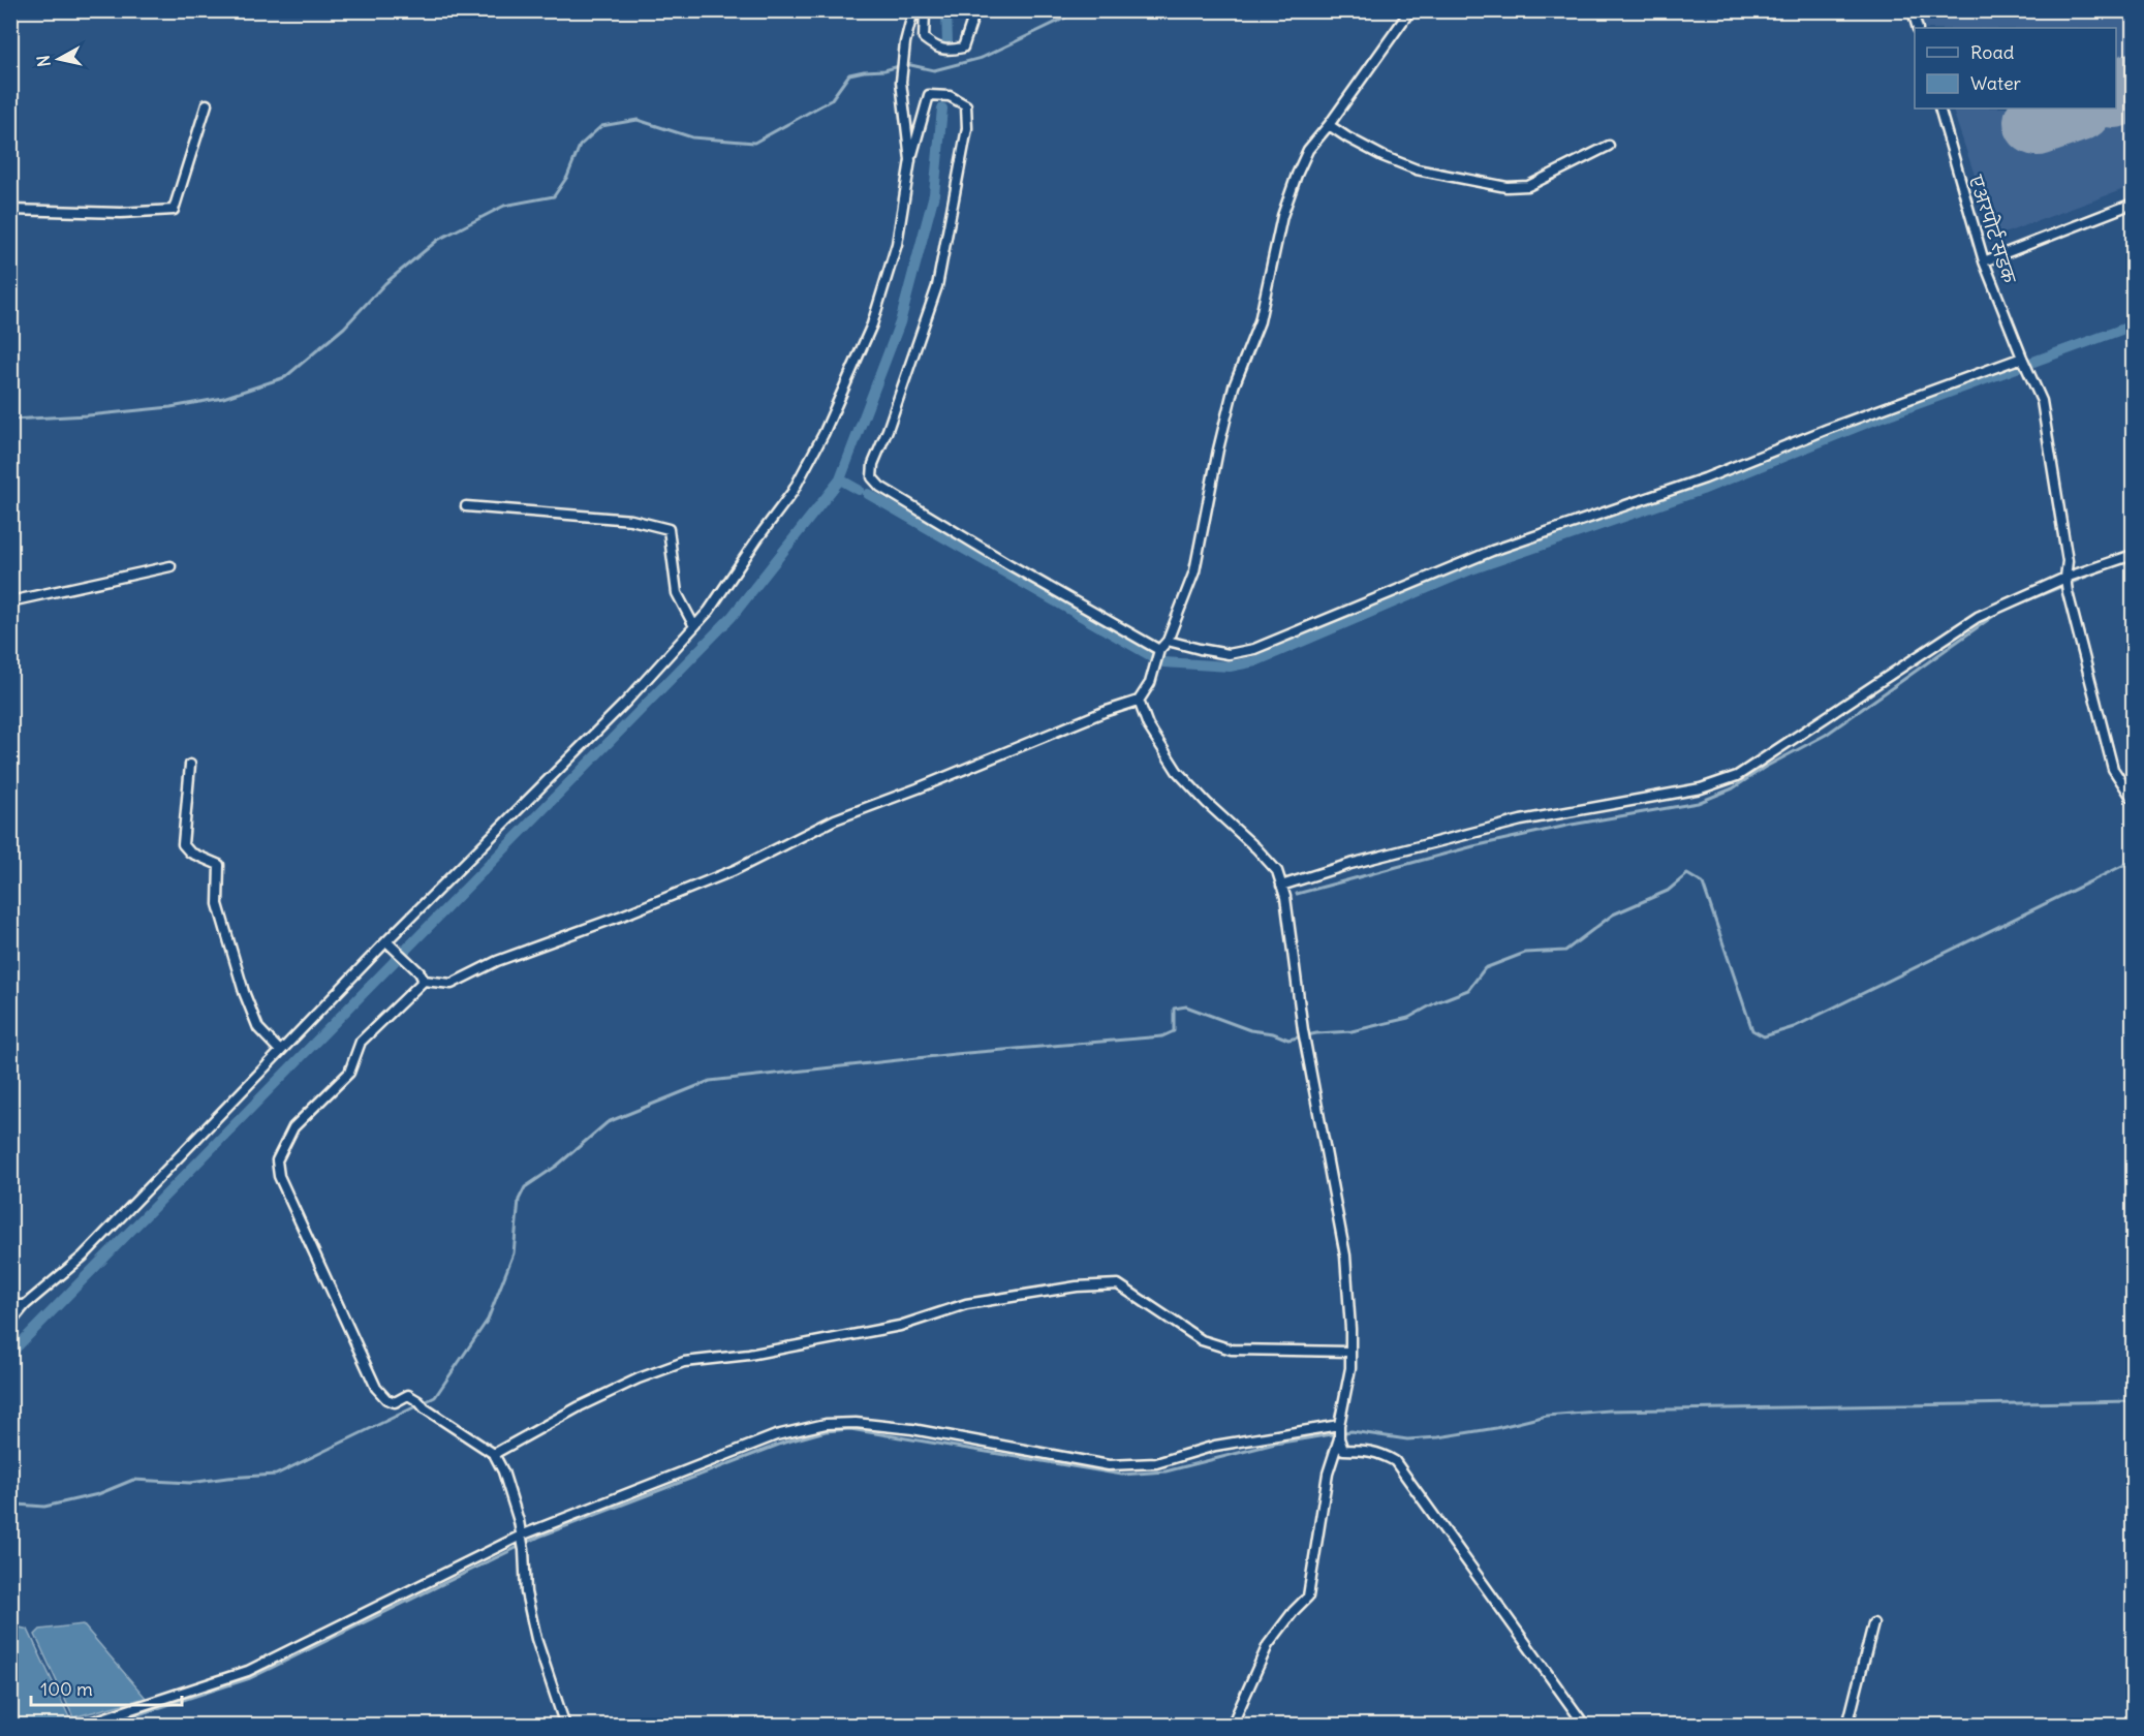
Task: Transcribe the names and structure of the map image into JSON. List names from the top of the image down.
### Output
{
  "streets": {
    "street": ["एअरपोर्ट सडक"]
  },
  "legend": ["Road", "Water"],
  "scale_bar": "100 m",
  "north": "left"
}
